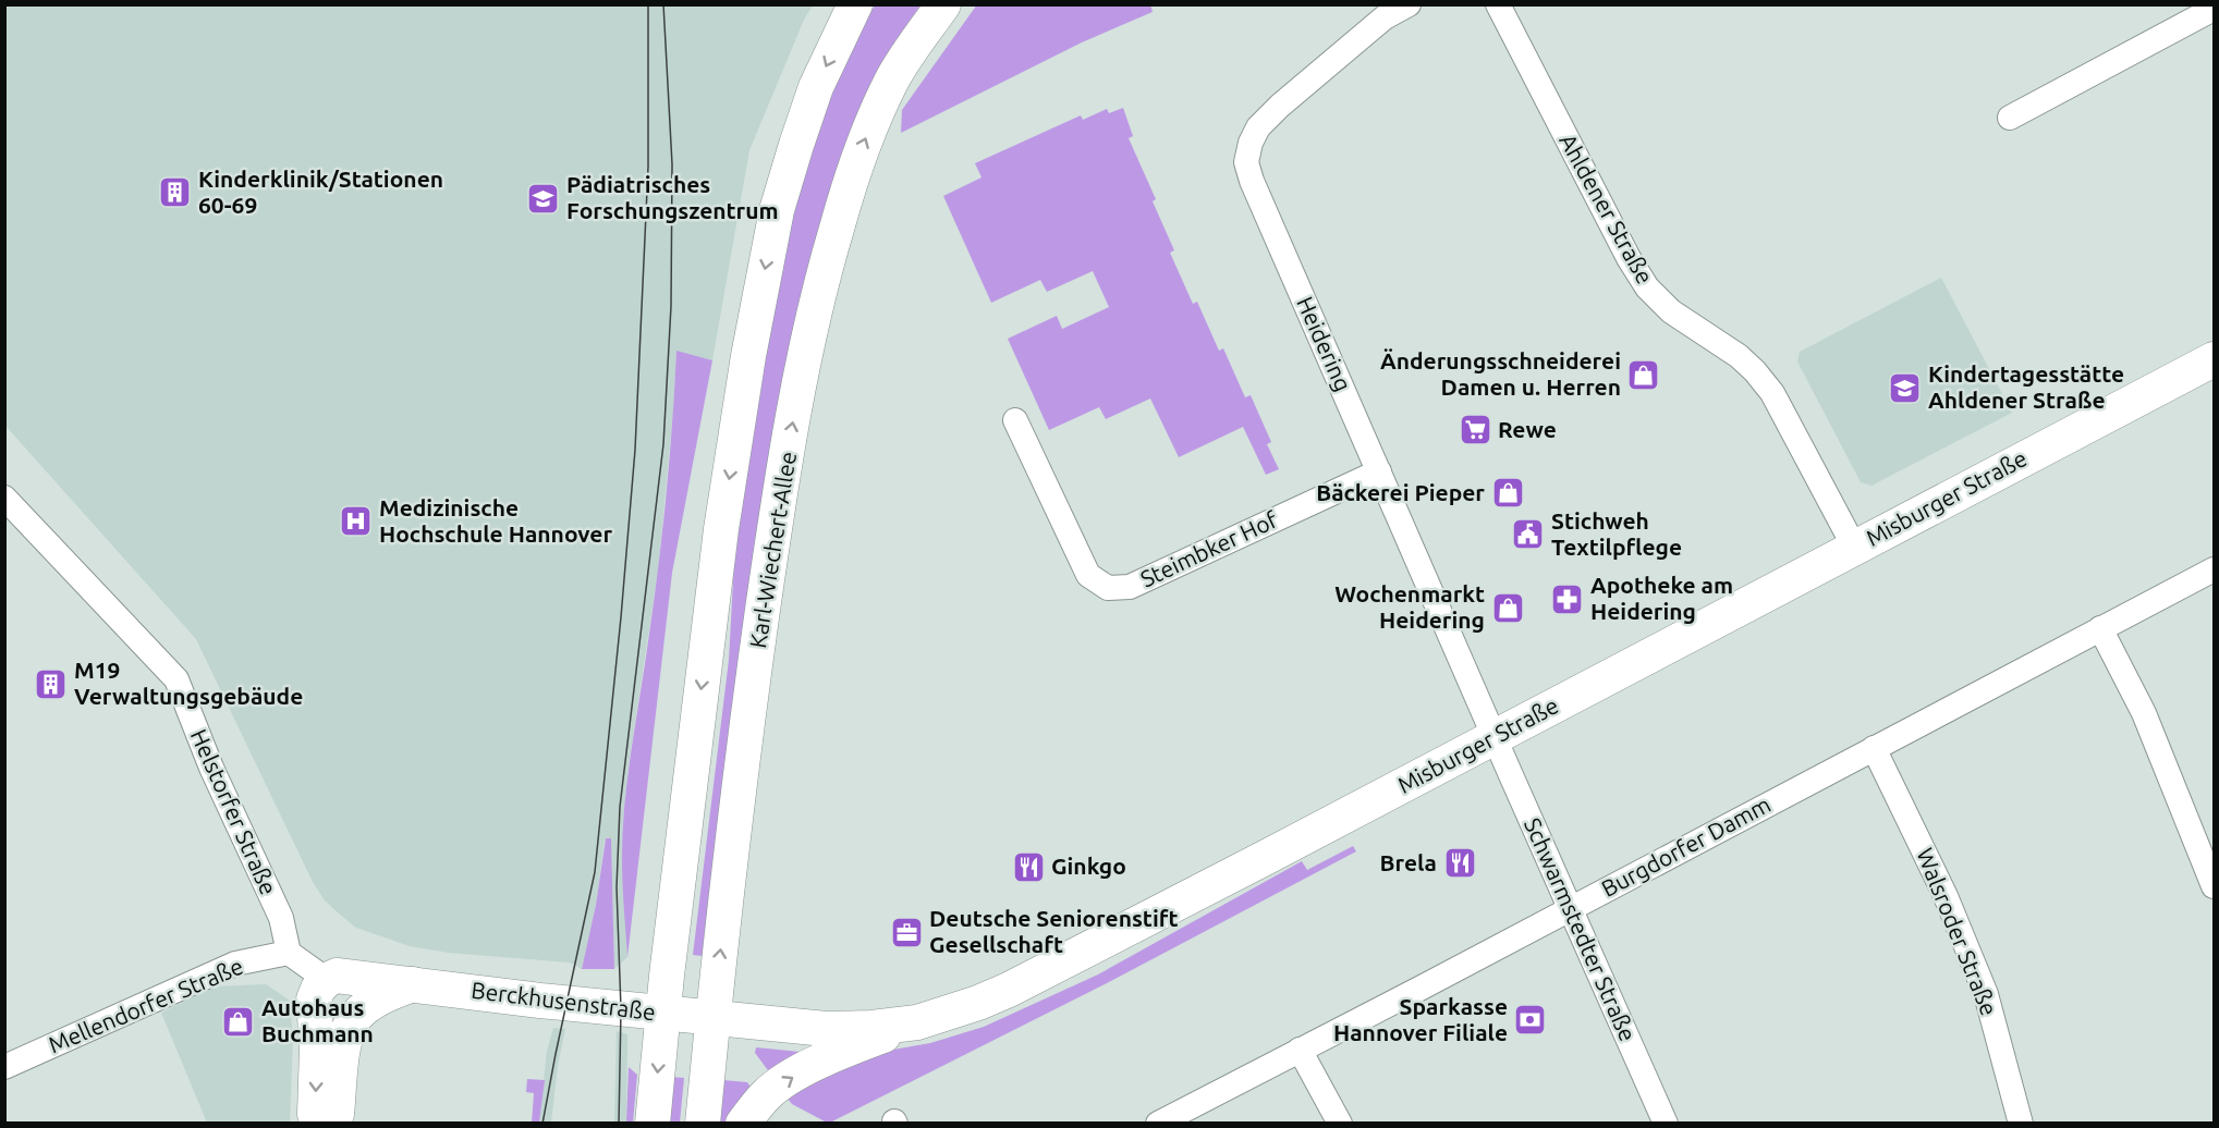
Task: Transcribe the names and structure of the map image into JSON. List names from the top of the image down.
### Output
{
  "streets": {
    "street": [
      "Ahldener Straße",
      "Heidering",
      "Misburger Straße",
      "Karl-Wiechert-Allee",
      "Steimbker Hof",
      "Helstorfer Straße",
      "Burgdorfer Damm",
      "Schwarmstedter Straße",
      "Walsroder Straße",
      "Berckhusenstraße",
      "Mellendorfer Straße"
    ]
  },
  "crossings": [
    ["Ahldener Straße", "Misburger Straße"],
    ["Heidering", "Misburger Straße"],
    ["Heidering", "Steimbker Hof"],
    ["Heidering", "Schwarmstedter Straße"],
    ["Misburger Straße", "Karl-Wiechert-Allee"],
    ["Misburger Straße", "Schwarmstedter Straße"],
    ["Misburger Straße", "Berckhusenstraße"],
    ["Karl-Wiechert-Allee", "Berckhusenstraße"],
    ["Helstorfer Straße", "Mellendorfer Straße"],
    ["Burgdorfer Damm", "Schwarmstedter Straße"],
    ["Burgdorfer Damm", "Walsroder Straße"]
  ],
  "places": {
    "building": ["Kinderklinik/Stationen 60-69", "M19 Verwaltungsgebäude"],
    "school or university": ["Pädiatrisches Forschungszentrum", "Kindertagesstätte Ahldener Straße"],
    "shop": [
      "Änderungsschneiderei Damen u. Herren",
      "Bäckerei Pieper",
      "Wochenmarkt Heidering",
      "Autohaus Buchmann"
    ],
    "supermarket": ["Rewe"],
    "hospital": ["Medizinische Hochschule Hannover"],
    "public building": ["Stichweh Textilpflege"],
    "pharmacy": ["Apotheke am Heidering"],
    "restaurant": ["Brela", "Ginkgo"],
    "office": ["Deutsche Seniorenstift Gesellschaft"],
    "bank": ["Sparkasse Hannover Filiale"]
  }
}
